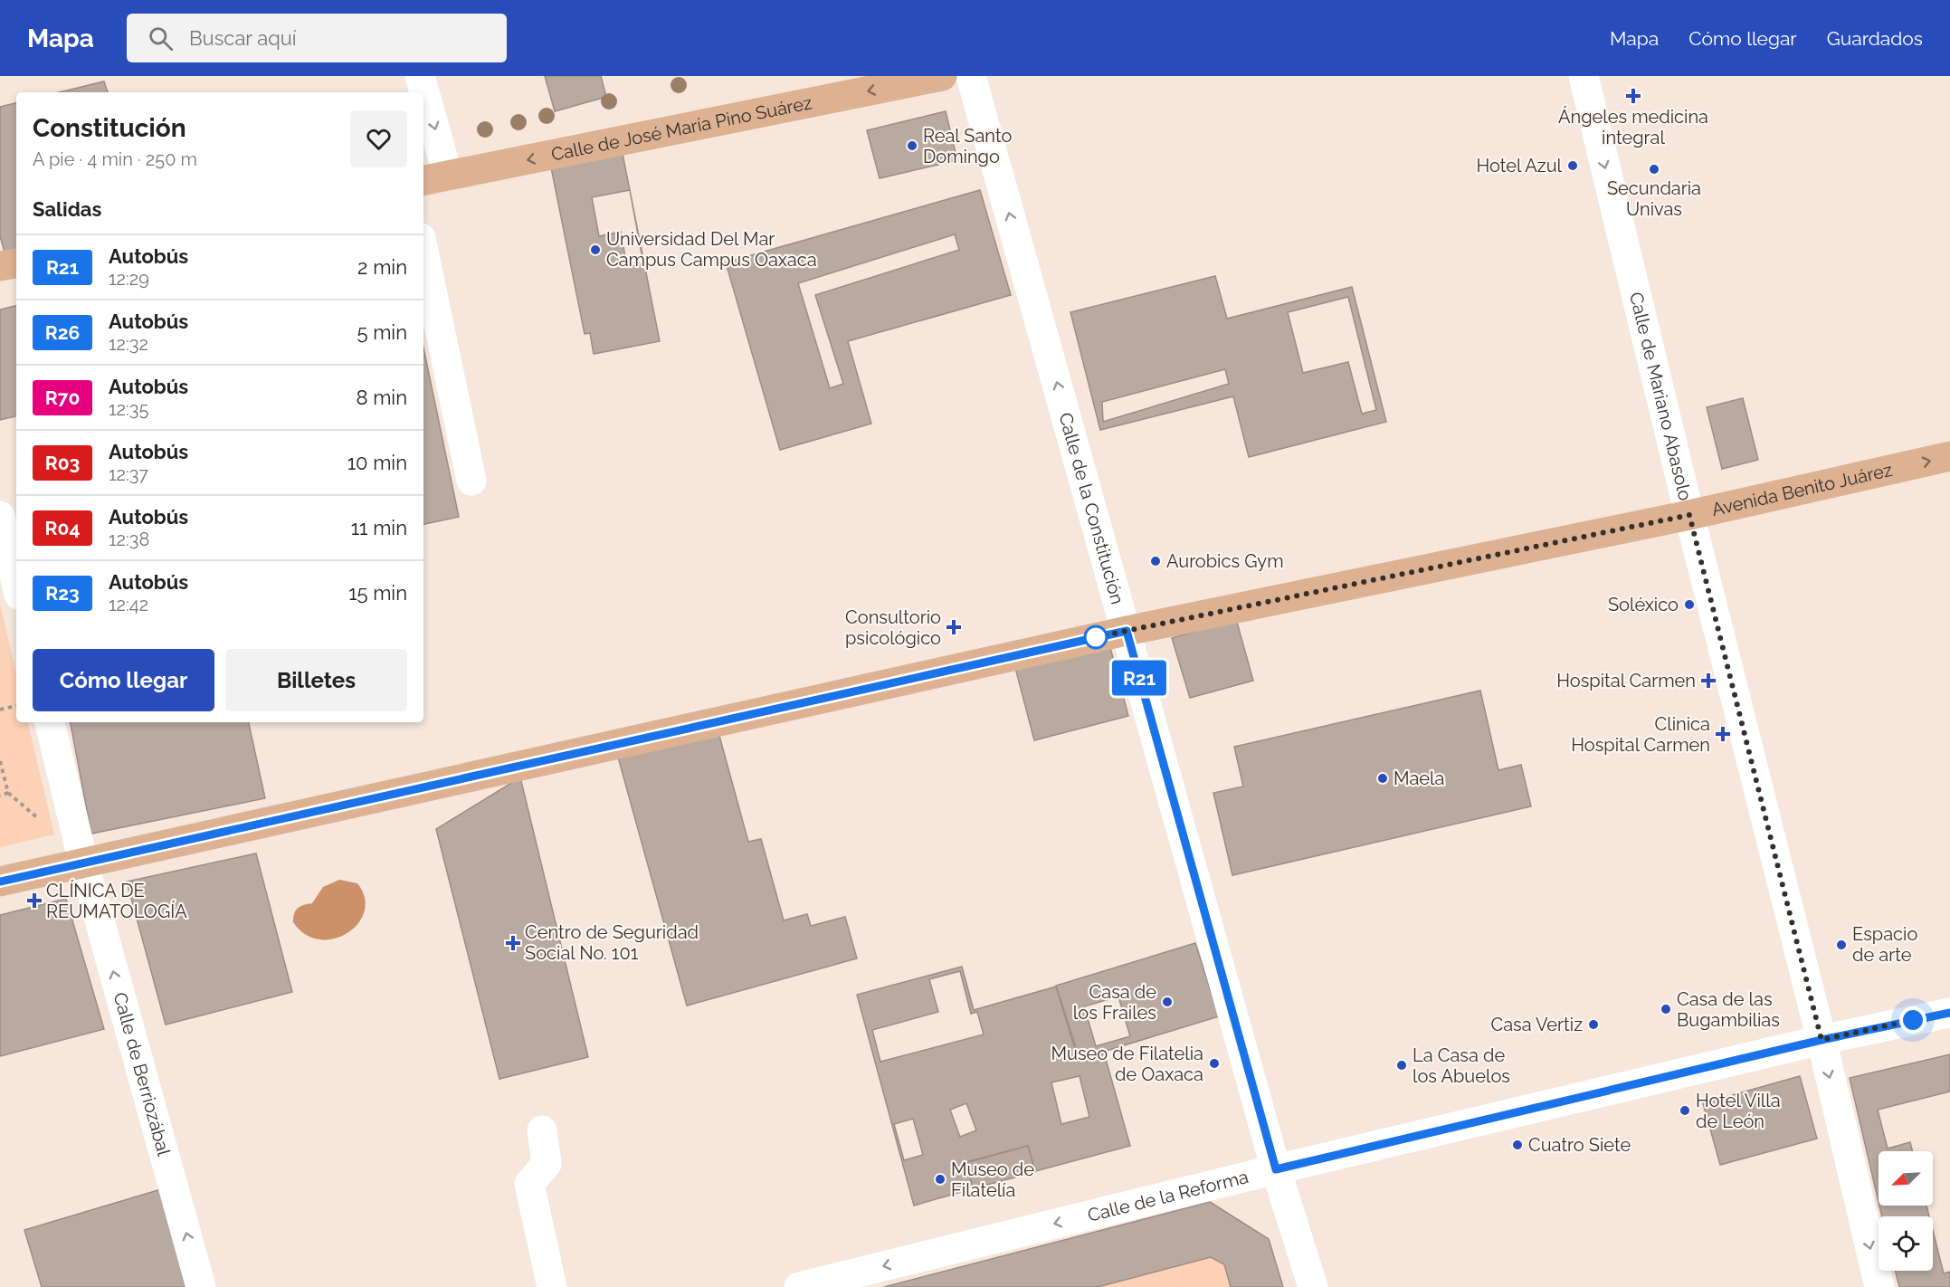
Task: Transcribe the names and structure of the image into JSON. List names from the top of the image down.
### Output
{
  "streets": {
    "main road": ["Calle de José María Pino Suárez", "Avenida Benito Juárez"],
    "street": [
      "Calle de Mariano Abasolo",
      "Calle de la Constitución",
      "Calle de Berriozábal",
      "Calle de la Reforma"
    ]
  },
  "crossings": [
    ["Calle de Mariano Abasolo", "Avenida Benito Juárez"],
    ["Calle de Mariano Abasolo", "Calle de la Reforma"],
    ["Avenida Benito Juárez", "Calle de la Constitución"],
    ["Avenida Benito Juárez", "Calle de Berriozábal"],
    ["Calle de la Constitución", "Calle de la Reforma"]
  ],
  "one_way": [
    "Calle de José María Pino Suárez",
    "Calle de Mariano Abasolo",
    "Calle de la Constitución",
    "Calle de Berriozábal",
    "Calle de la Reforma"
  ],
  "places": {
    "health": [
      "Ángeles medicina integral",
      "Consultorio psicológico",
      "Hospital Carmen",
      "Clinica Hospital Carmen",
      "CLÍNICA DE REUMATOLOGÍA",
      "Centro de Seguridad Social No. 101"
    ],
    "other": [
      "Real Santo Domingo",
      "Hotel Azul",
      "Secundaria Univas",
      "Universidad Del Mar Campus Campus Oaxaca",
      "Aurobics Gym",
      "Soléxico",
      "Maela",
      "Espacio de arte",
      "Casa de los Frailes",
      "Casa de las Bugambilias",
      "Casa Vertiz",
      "Museo de Filatelia de Oaxaca",
      "La Casa de los Abuelos",
      "Hotel Villa de León",
      "Cuatro Siete",
      "Museo de Filatelía"
    ]
  },
  "lines": ["bus line R21"],
  "north": "bottom left",
  "page": {
    "header": "Mapa",
    "search": "Buscar aquí",
    "nav": ["Mapa", "Cómo llegar", "Guardados"],
    "on_map": "R21",
    "heading": [
      ["Constitución", "A pie · 4 min · 250 m"],
      "Salidas"
    ],
    "list": [
      {
        "mark": "R21",
        "name": "Autobús",
        "note": "12:29",
        "value": "2 min"
      },
      {
        "mark": "R26",
        "name": "Autobús",
        "note": "12:32",
        "value": "5 min"
      },
      {
        "mark": "R70",
        "name": "Autobús",
        "note": "12:35",
        "value": "8 min"
      },
      {
        "mark": "R03",
        "name": "Autobús",
        "note": "12:37",
        "value": "10 min"
      },
      {
        "mark": "R04",
        "name": "Autobús",
        "note": "12:38",
        "value": "11 min"
      },
      {
        "mark": "R23",
        "name": "Autobús",
        "note": "12:42",
        "value": "15 min"
      }
    ],
    "buttons": ["Cómo llegar", "Billetes"]
  }
}
